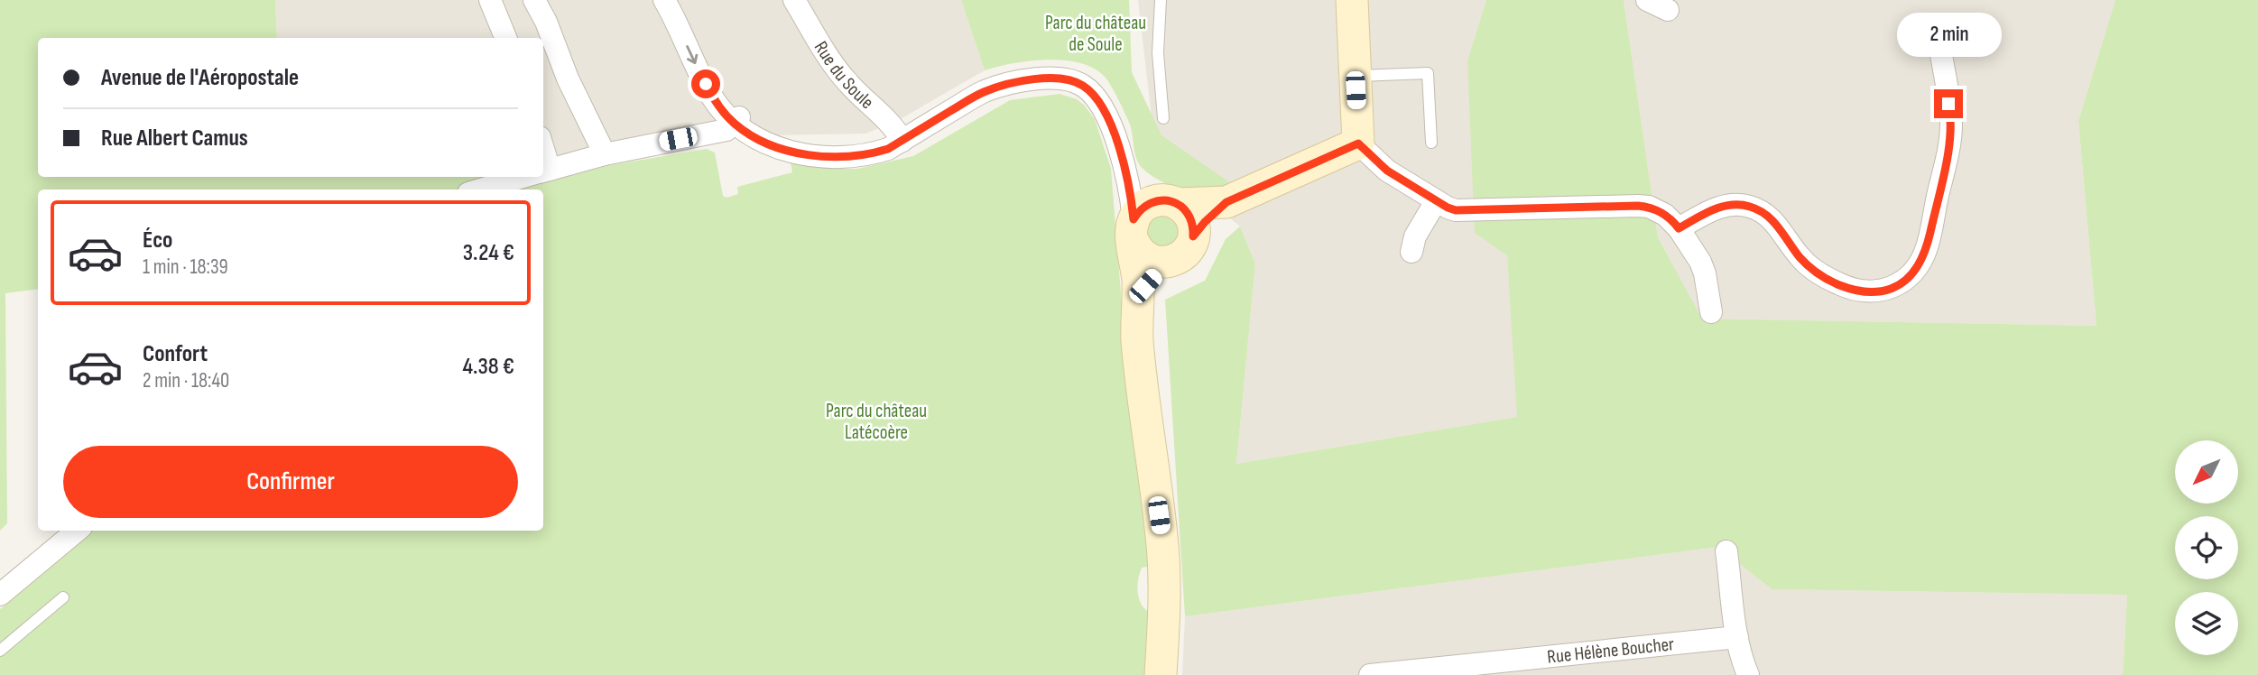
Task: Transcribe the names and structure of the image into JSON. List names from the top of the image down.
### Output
{
  "streets": {
    "street": ["Rue du Soule", "Rue Hélène Boucher"]
  },
  "parks": ["Parc du château de Soule", "Parc du château Latécoère"],
  "north": "bottom left",
  "page": {
    "bubble": "2 min",
    "banner": ["Avenue de l'Aéropostale", "Rue Albert Camus"],
    "list": [
      {
        "name": "Éco",
        "note": "1 min · 18:39",
        "value": "3.24 €"
      },
      {
        "name": "Confort",
        "note": "2 min · 18:40",
        "value": "4.38 €"
      }
    ],
    "buttons": "Confirmer"
  }
}
